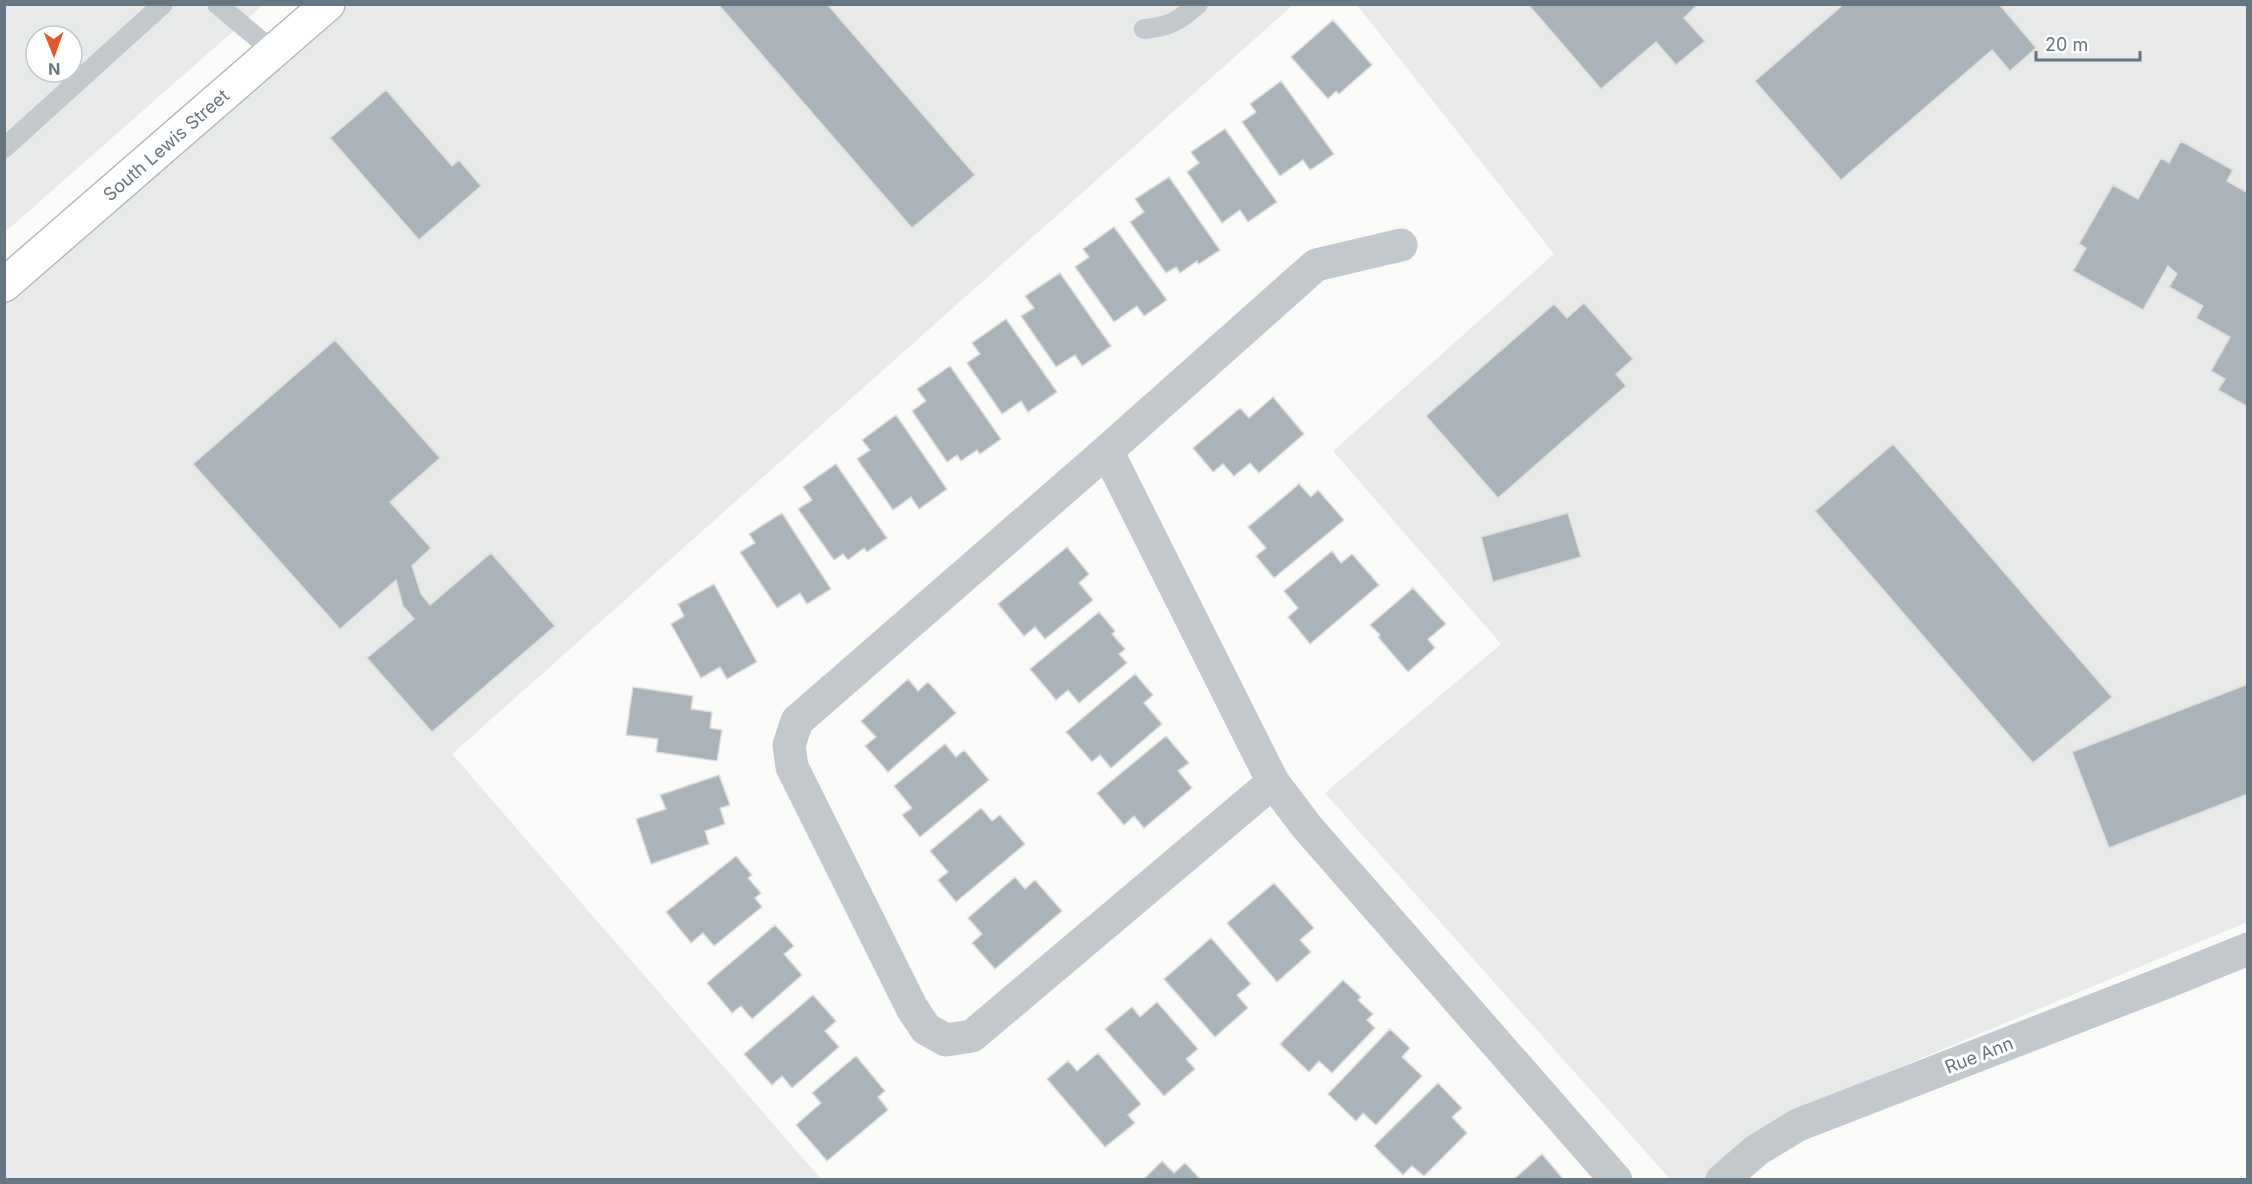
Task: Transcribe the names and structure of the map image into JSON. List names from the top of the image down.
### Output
{
  "streets": {
    "main road": ["South Lewis Street"],
    "street": ["Rue Ann"]
  },
  "scale_bar": "20 m",
  "north": "bottom"
}
